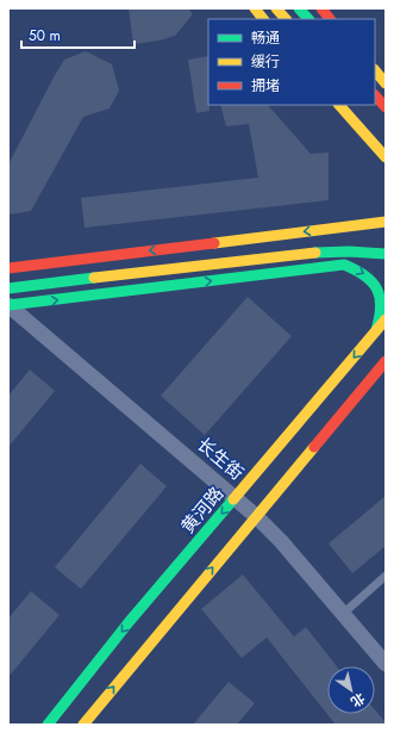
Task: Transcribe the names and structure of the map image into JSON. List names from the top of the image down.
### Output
{
  "streets": {
    "main road": ["黄河路"],
    "street": ["长生街"]
  },
  "crossings": [
    ["长生街", "黄河路"]
  ],
  "legend": ["畅通", "缓行", "拥堵"],
  "scale_bar": "50 m",
  "north": "bottom right"
}
